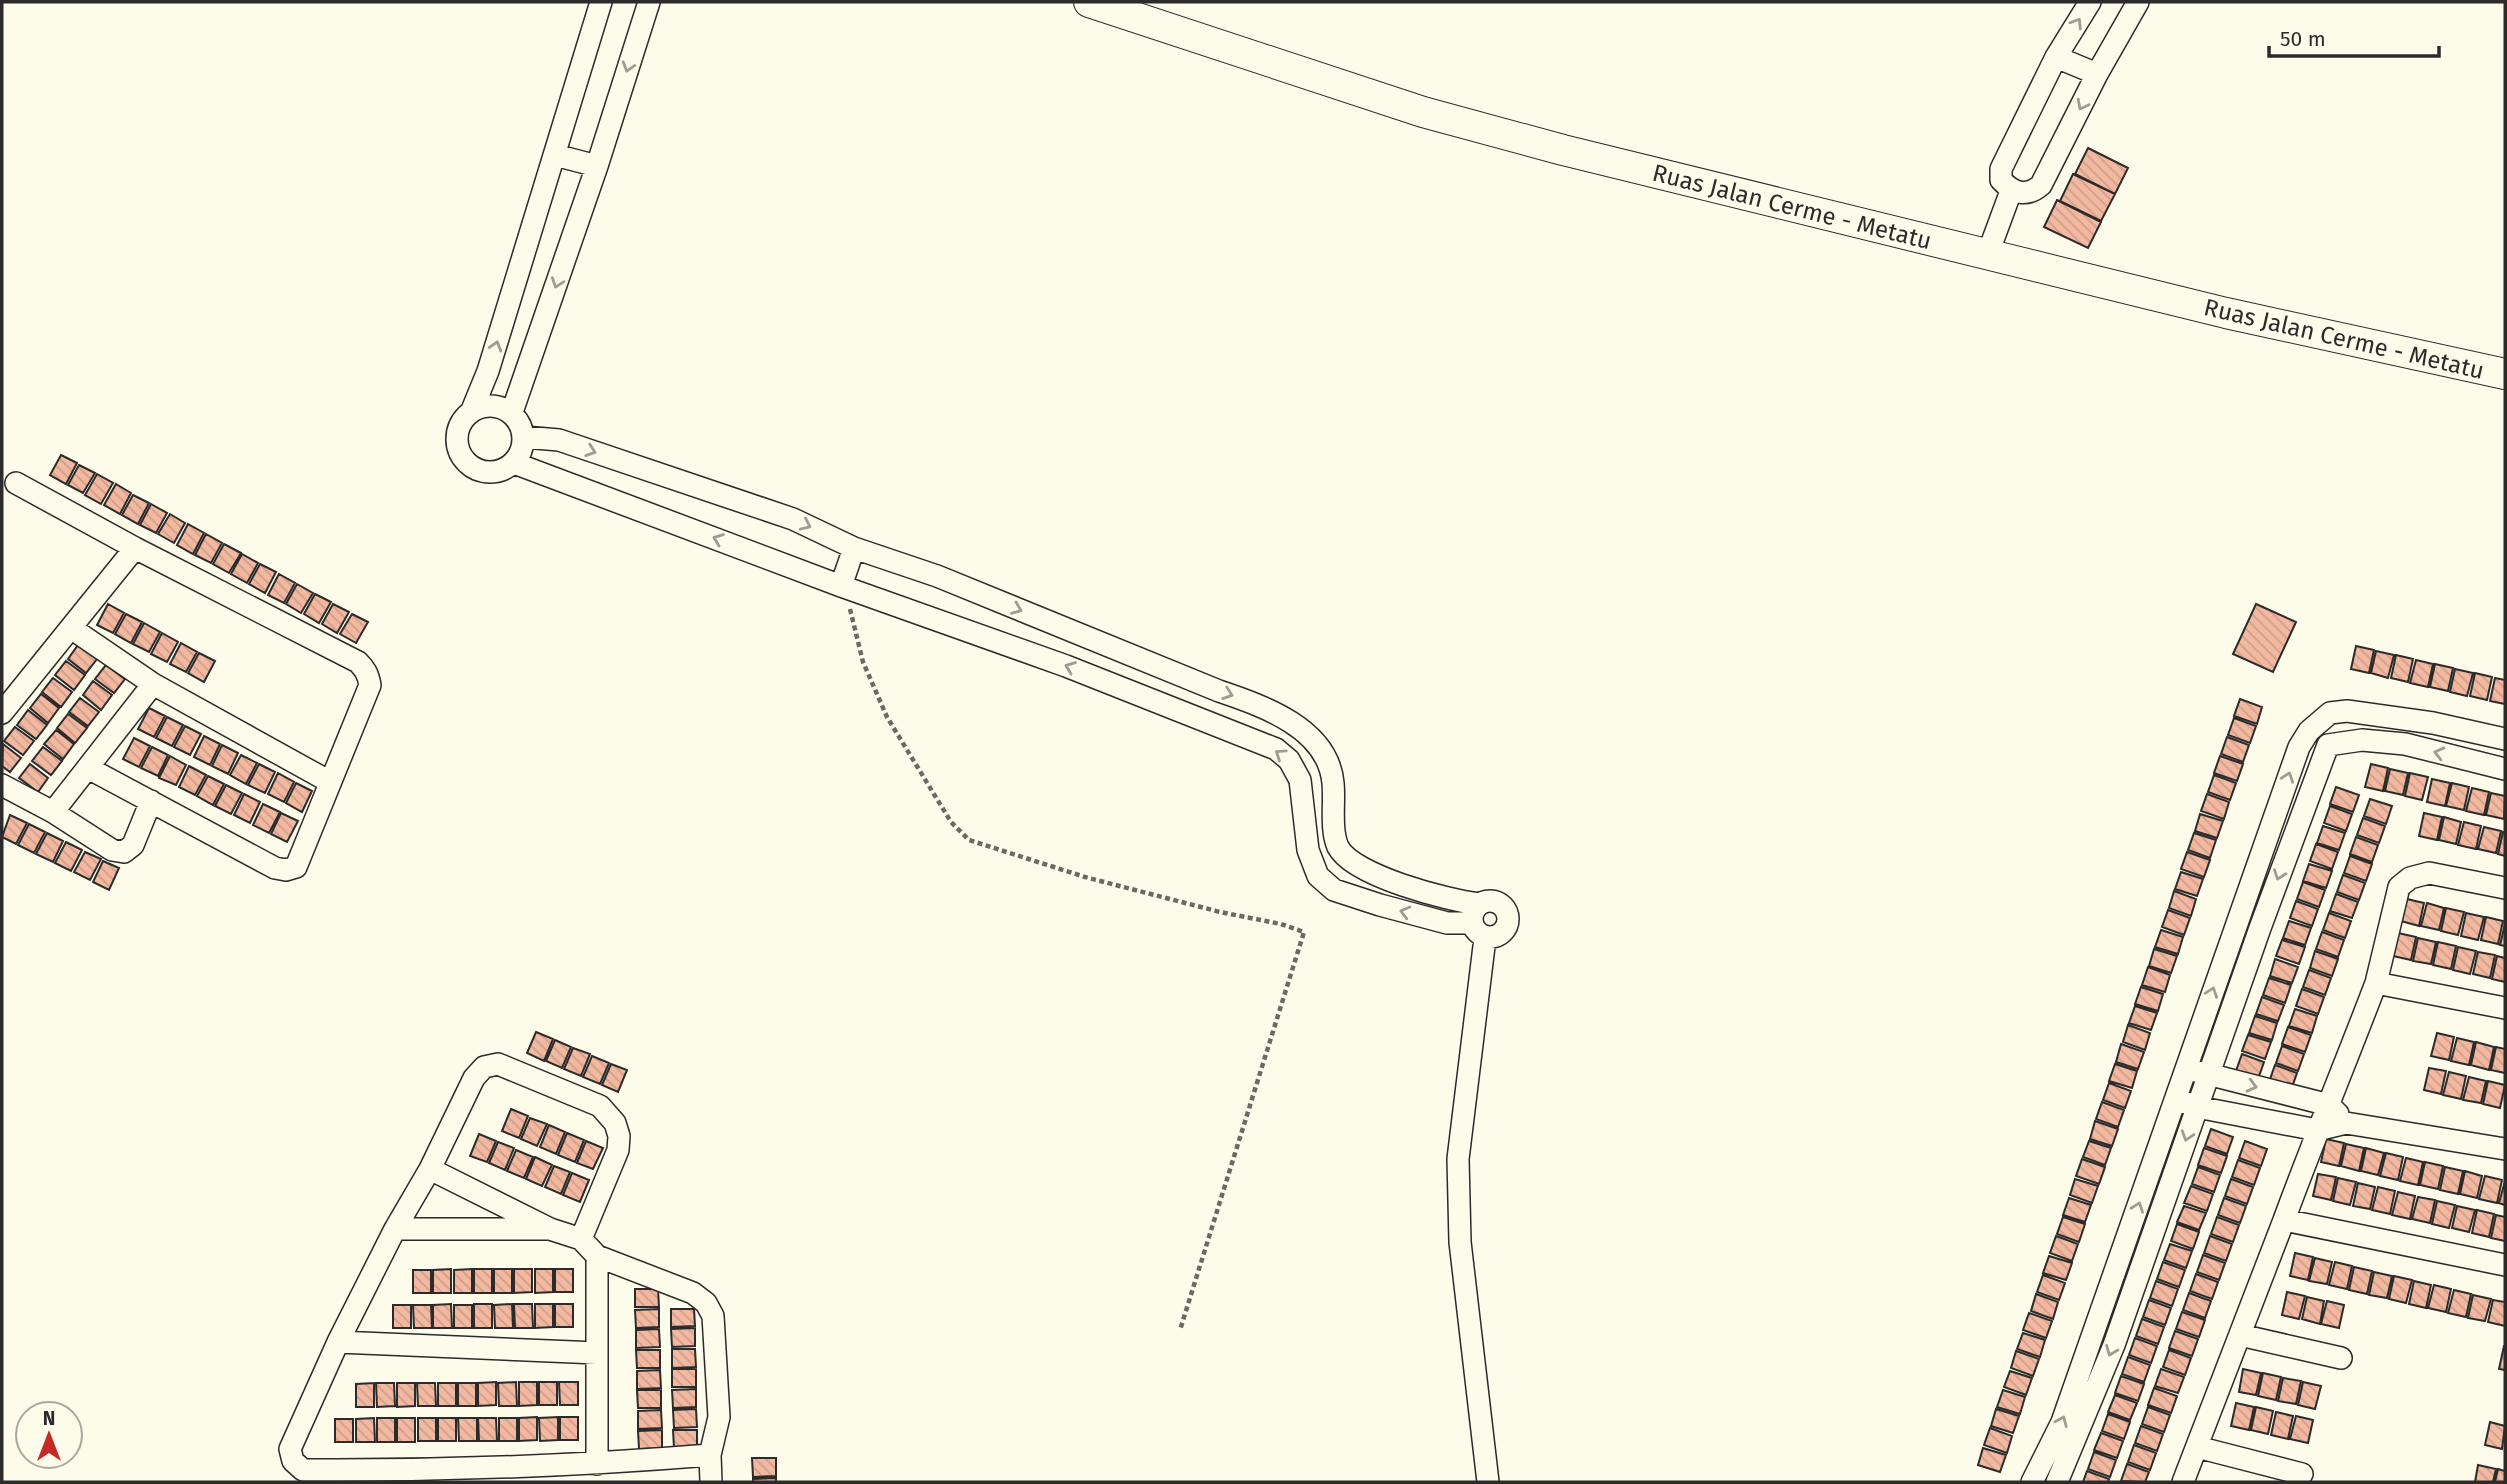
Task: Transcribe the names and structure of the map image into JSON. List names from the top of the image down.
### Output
{
  "streets": {
    "main road": ["Ruas Jalan Cerme - Metatu"]
  },
  "scale_bar": "50 m",
  "north": "top"
}
